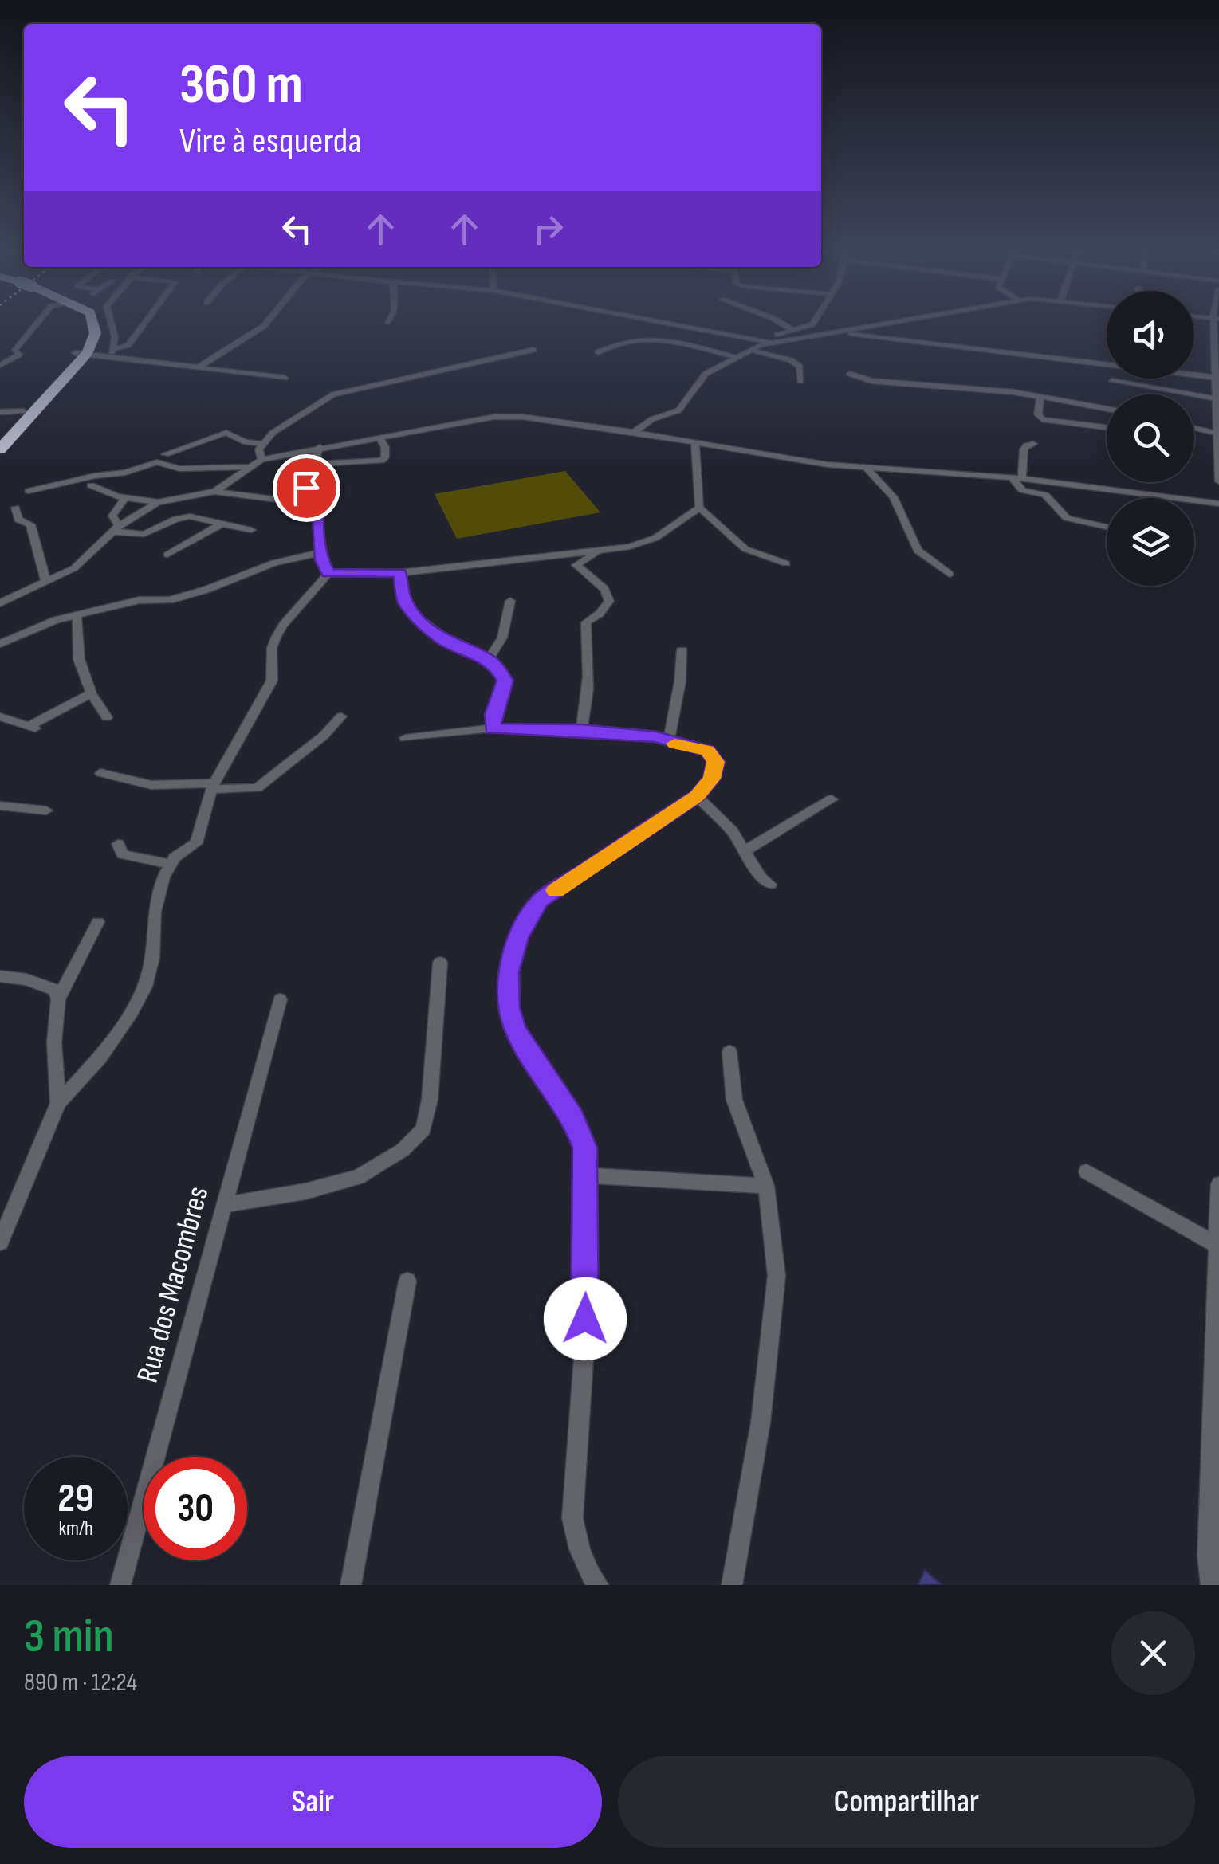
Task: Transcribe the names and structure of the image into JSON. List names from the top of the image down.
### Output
{
  "streets": {
    "street": ["Rua dos Macombres"]
  },
  "page": {
    "turn": ["360 m", "Vire à esquerda"],
    "speed": "29 km/h",
    "limit": "30",
    "heading": ["3 min", "890 m · 12:24"],
    "buttons": ["Sair", "Compartilhar"]
  }
}
